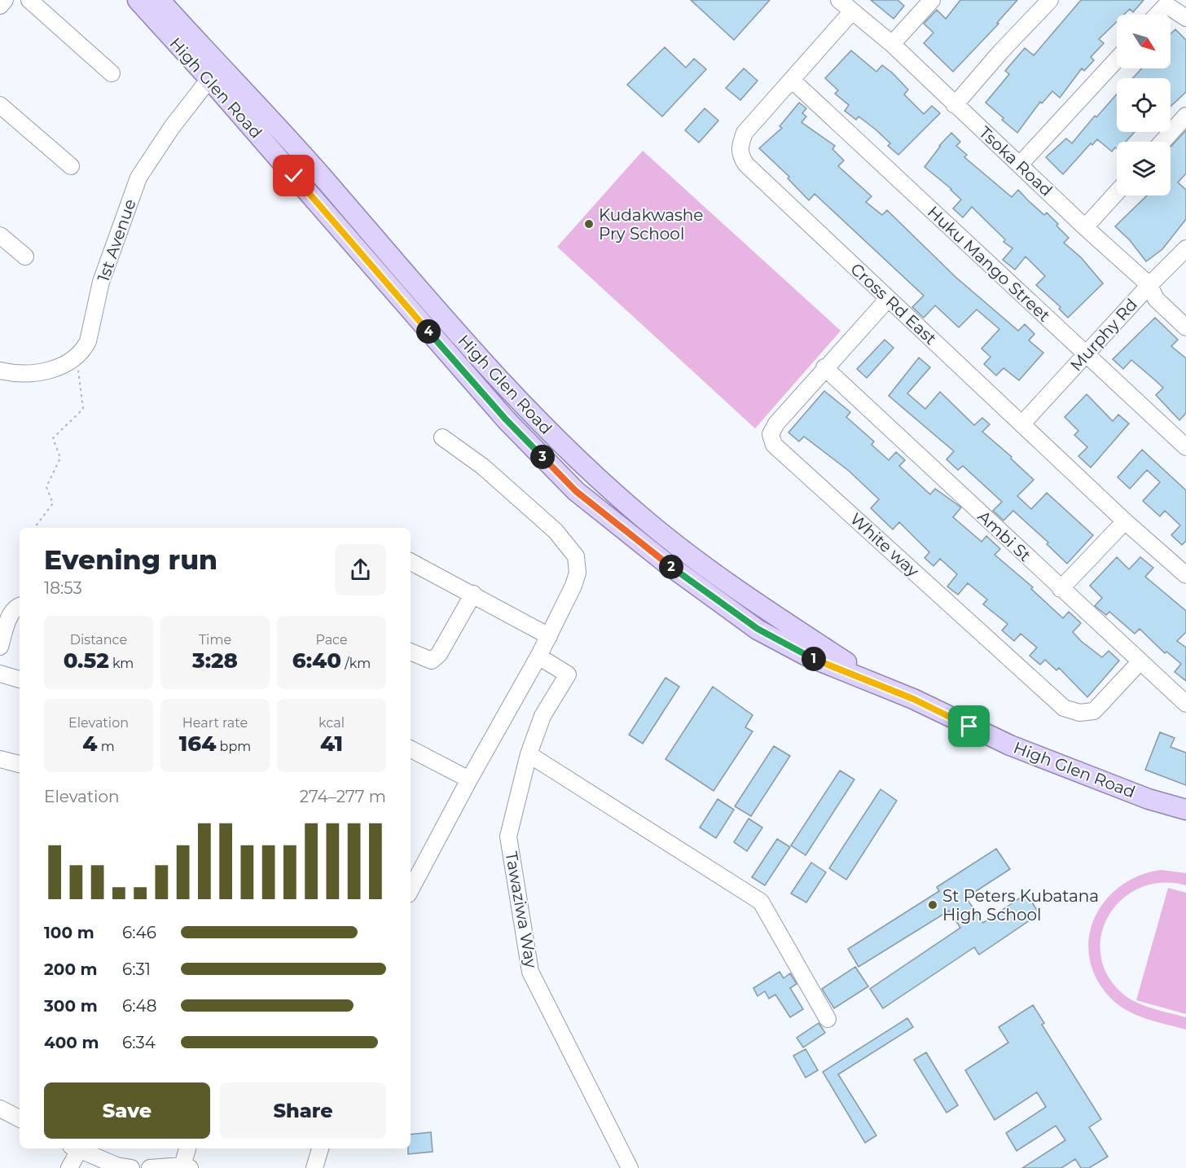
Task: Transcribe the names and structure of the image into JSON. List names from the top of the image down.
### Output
{
  "streets": {
    "main road": ["High Glen Road"],
    "street": [
      "Tsoka Road",
      "1st Avenue",
      "Huku Mango Street",
      "Cross Rd East",
      "Murphy Rd",
      "Ambi St",
      "White way",
      "Tawaziwa Way"
    ]
  },
  "crossings": [
    ["High Glen Road", "1st Avenue"],
    ["Tsoka Road", "Cross Rd East"],
    ["Tsoka Road", "Murphy Rd"],
    ["Huku Mango Street", "Cross Rd East"],
    ["Huku Mango Street", "Murphy Rd"],
    ["Cross Rd East", "Murphy Rd"],
    ["Cross Rd East", "White way"],
    ["Ambi St", "White way"]
  ],
  "places": ["Kudakwashe Pry School", "St Peters Kubatana High School"],
  "north": "bottom right",
  "page": {
    "pins": [
      "4",
      "3",
      "2",
      "1"
    ],
    "heading": ["Evening run", "18:53"],
    "stats": [
      ["Distance", "0.52 km"],
      ["Time", "3:28"],
      ["Pace", "6:40 /km"],
      ["Elevation", "4 m"],
      ["Heart rate", "164 bpm"],
      ["kcal", "41"]
    ],
    "chart": ["Elevation", "274–277 m"],
    "list": [
      {
        "name": "100 m",
        "note": "6:46"
      },
      {
        "name": "200 m",
        "note": "6:31"
      },
      {
        "name": "300 m",
        "note": "6:48"
      },
      {
        "name": "400 m",
        "note": "6:34"
      }
    ],
    "buttons": ["Save", "Share"]
  }
}
